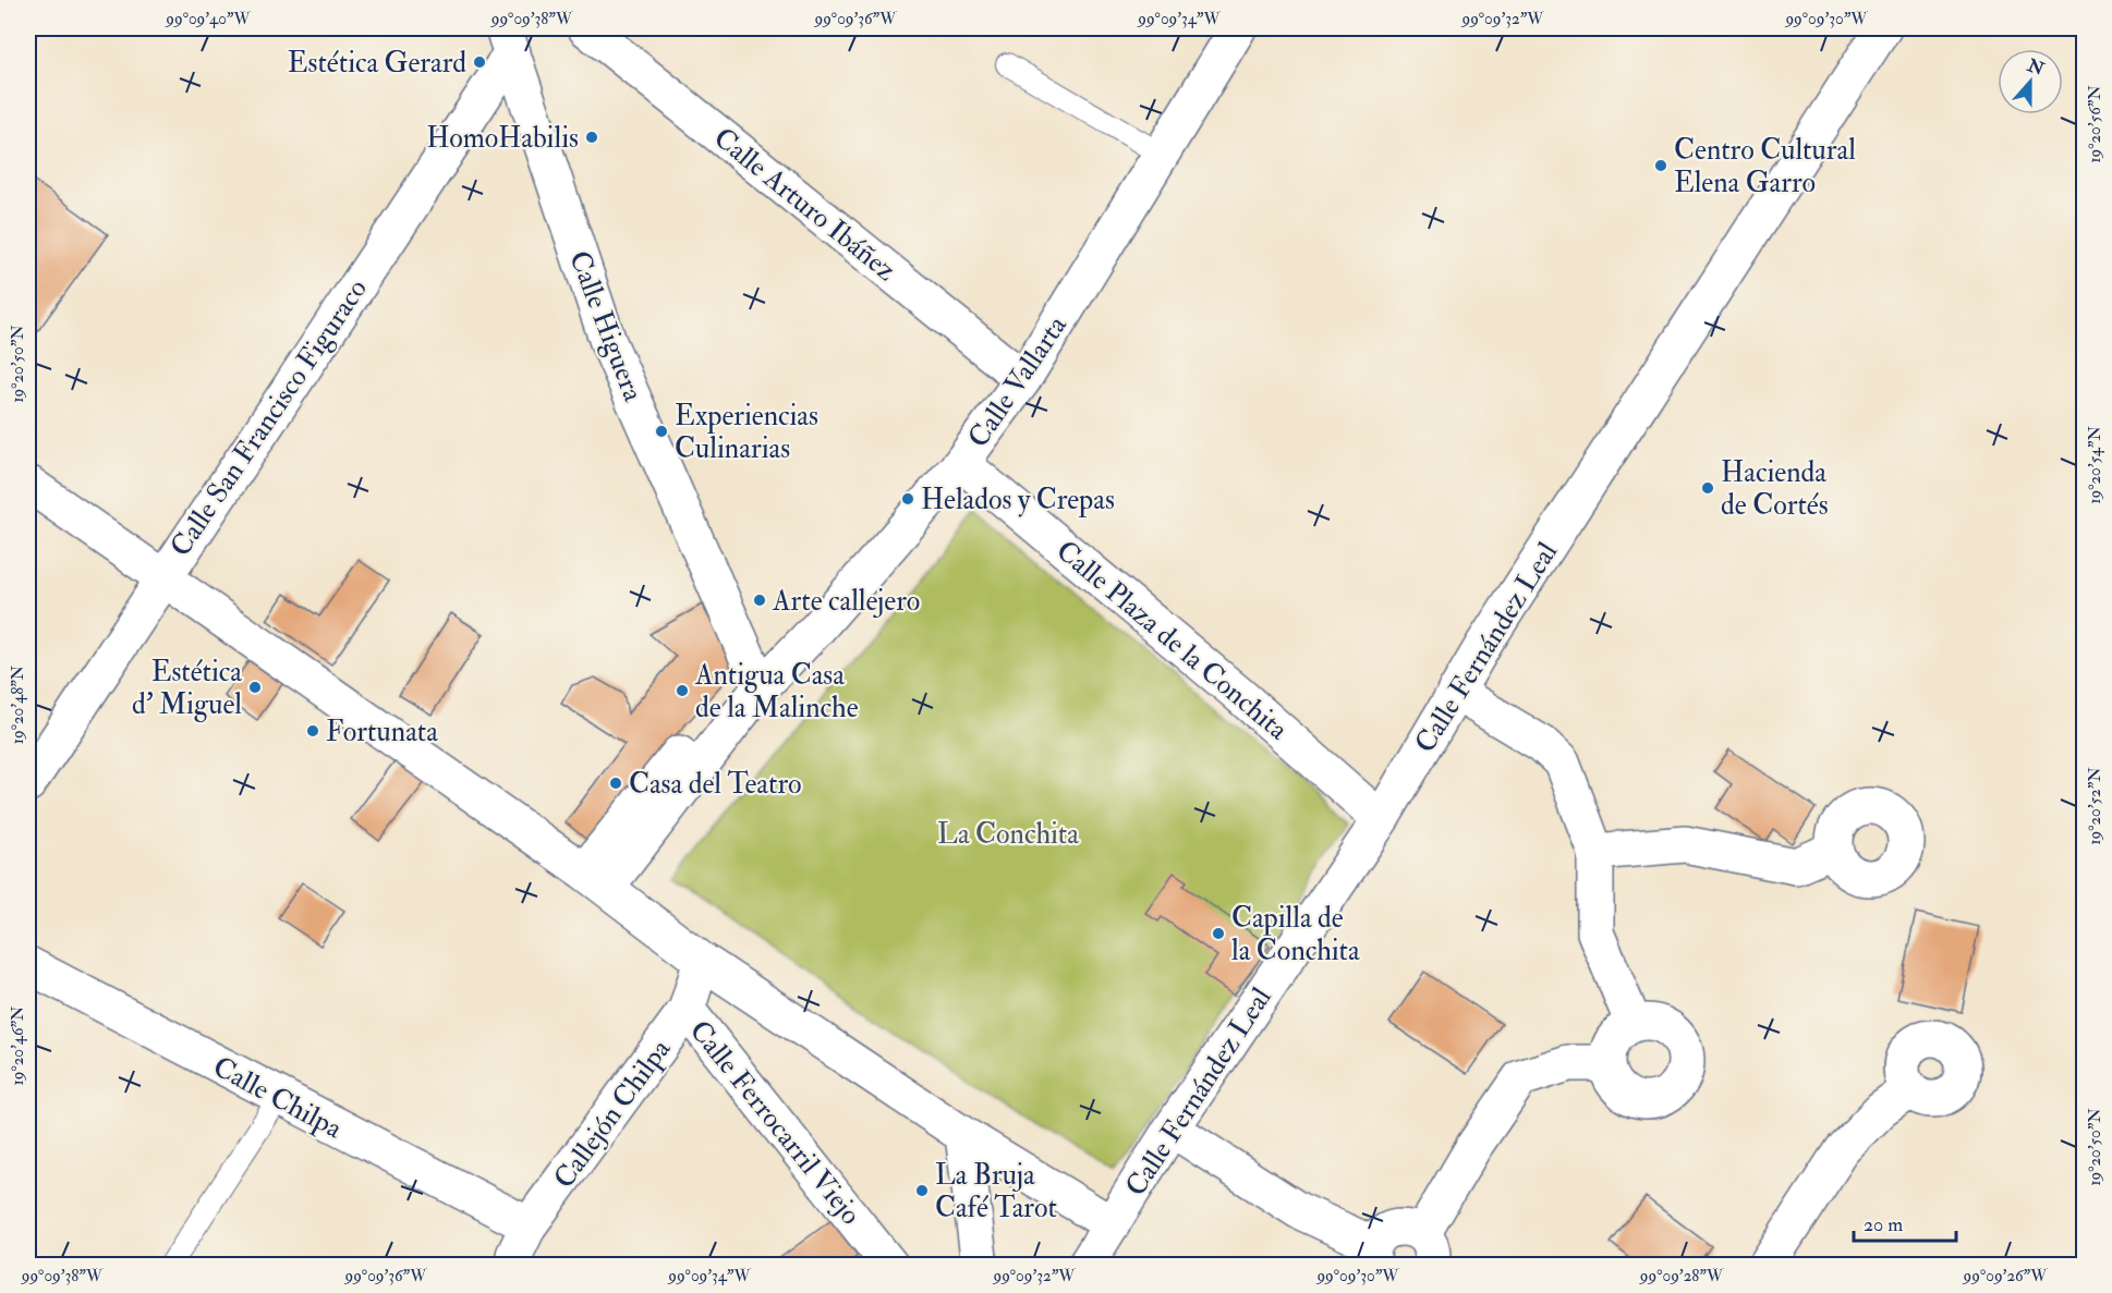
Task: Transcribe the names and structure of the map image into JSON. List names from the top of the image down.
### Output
{
  "streets": {
    "street": [
      "Calle Arturo Ibáñez",
      "Calle Higuera",
      "Calle Vallarta",
      "Calle San Francisco Figuraco",
      "Calle Plaza de la Conchita",
      "Calle Fernández Leal",
      "Calle Chilpa",
      "Callejón Chilpa",
      "Calle Ferrocarril Viejo"
    ]
  },
  "crossings": [
    ["Calle Arturo Ibáñez", "Calle Vallarta"],
    ["Calle Higuera", "Calle Vallarta"],
    ["Calle Higuera", "Calle San Francisco Figuraco"],
    ["Calle Vallarta", "Calle Plaza de la Conchita"],
    ["Calle Plaza de la Conchita", "Calle Fernández Leal"],
    ["Calle Chilpa", "Callejón Chilpa"],
    ["Callejón Chilpa", "Calle Ferrocarril Viejo"]
  ],
  "parks": ["La Conchita"],
  "places": [
    "Estética Gerard",
    "HomoHabilis",
    "Centro Cultural Elena Garro",
    "Experiencias Culinarias",
    "Hacienda de Cortés",
    "Helados y Crepas",
    "Arte callejero",
    "Estética d' Miguel",
    "Antigua Casa de la Malinche",
    "Fortunata",
    "Casa del Teatro",
    "Capilla de la Conchita",
    "La Bruja Café Tarot"
  ],
  "scale_bar": "20 m",
  "north": "top",
  "coordinates": [
    "99°09'40\"W",
    "99°09'38\"W",
    "99°09'36\"W",
    "99°09'34\"W",
    "99°09'32\"W",
    "99°09'30\"W",
    "19°20'56\"N",
    "19°20'50\"N",
    "19°20'54\"N",
    "19°20'48\"N",
    "19°20'52\"N",
    "19°20'46\"N",
    "99°09'28\"W",
    "99°09'26\"W"
  ]
}
